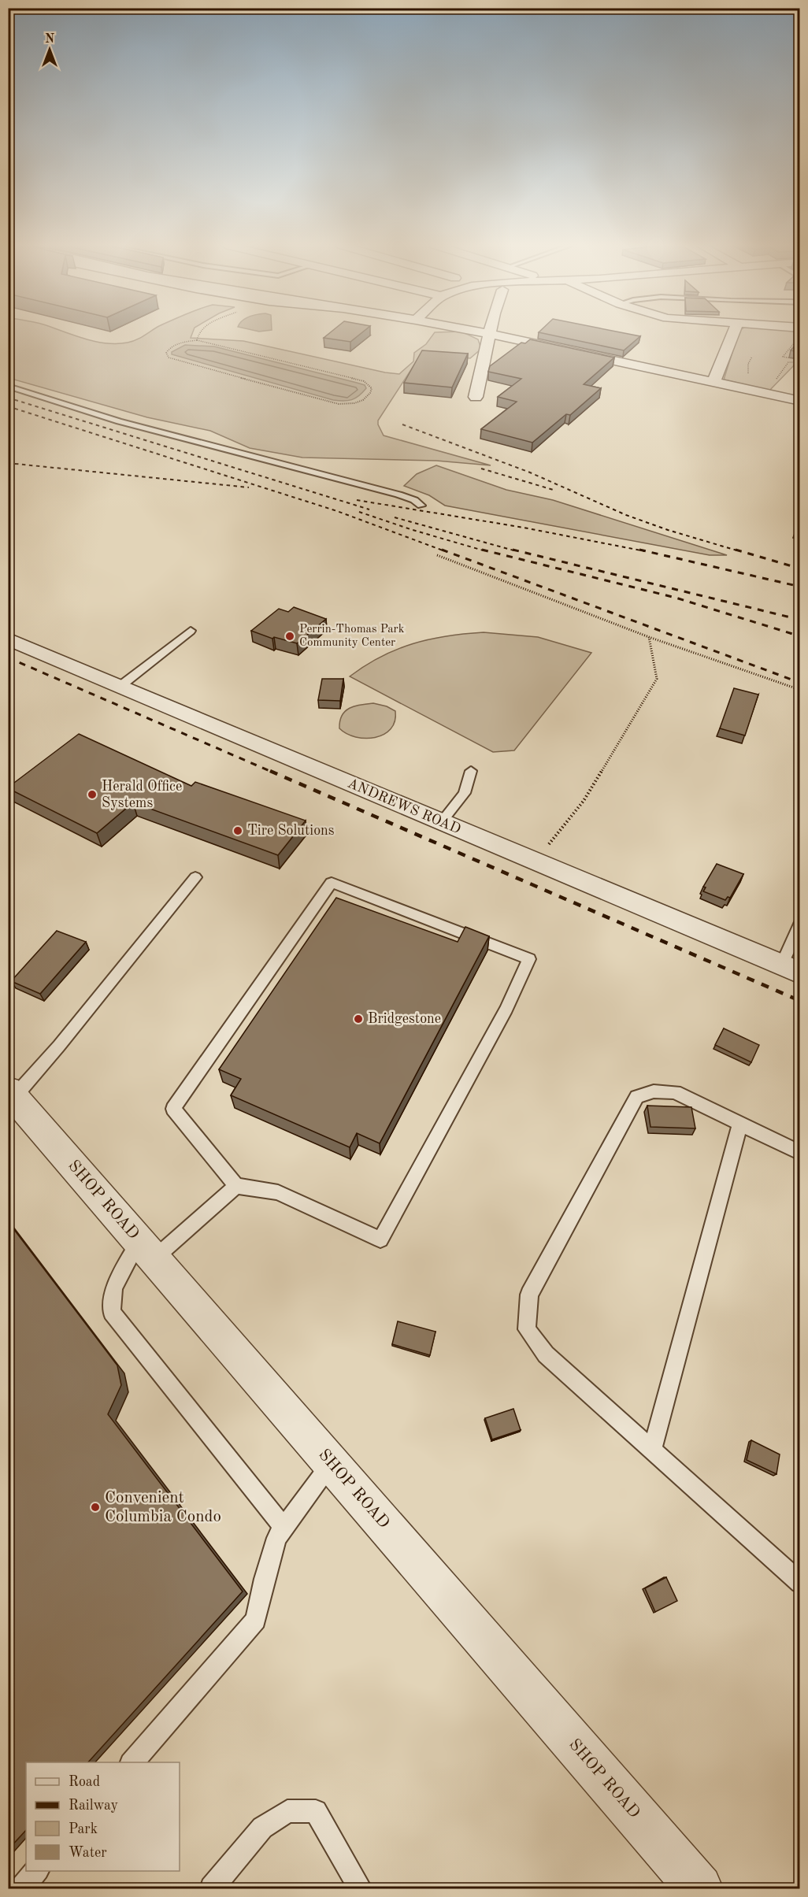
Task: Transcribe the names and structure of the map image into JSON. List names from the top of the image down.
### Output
{
  "streets": {
    "street": ["ANDREWS ROAD", "SHOP ROAD"]
  },
  "places": [
    "Perrin-Thomas Park Community Center",
    "Herald Office Systems",
    "Tire Solutions",
    "Bridgestone",
    "Convenient Columbia Condo"
  ],
  "legend": [
    "Road",
    "Railway",
    "Park",
    "Water"
  ],
  "north": "top"
}
